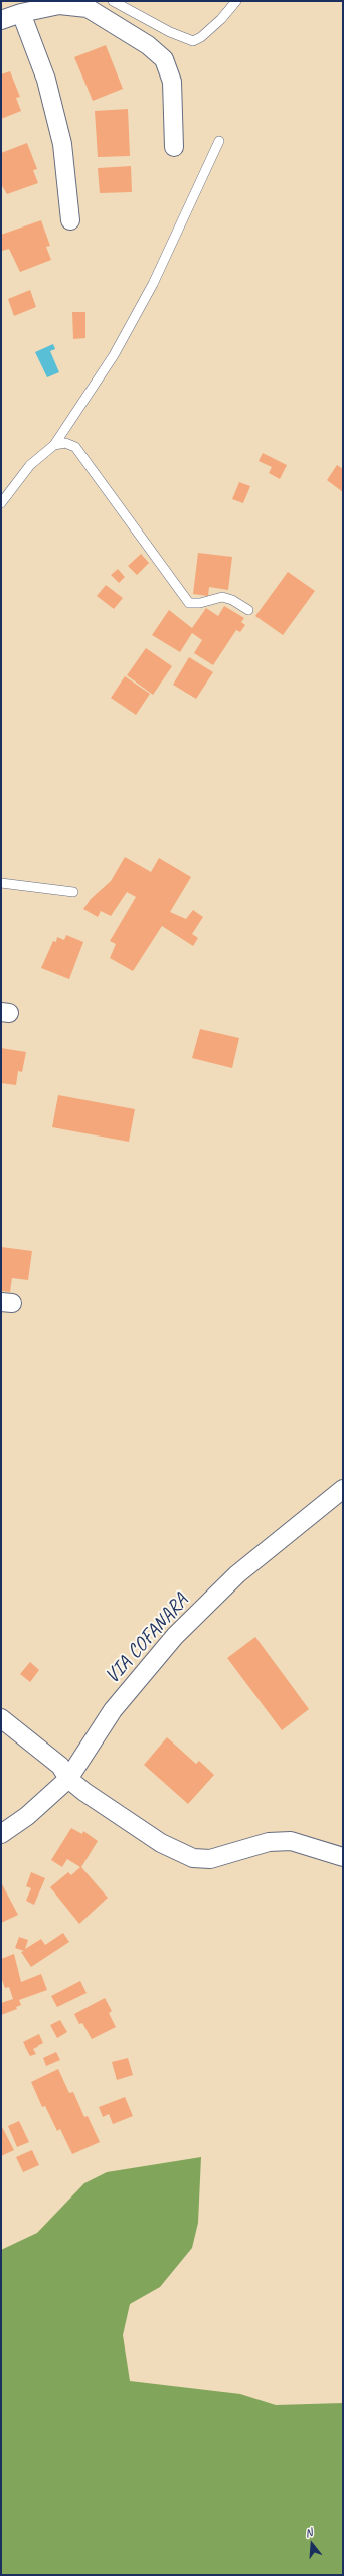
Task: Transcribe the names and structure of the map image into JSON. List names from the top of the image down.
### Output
{
  "streets": {
    "street": ["VIA COFANARA"]
  },
  "north": "top"
}
